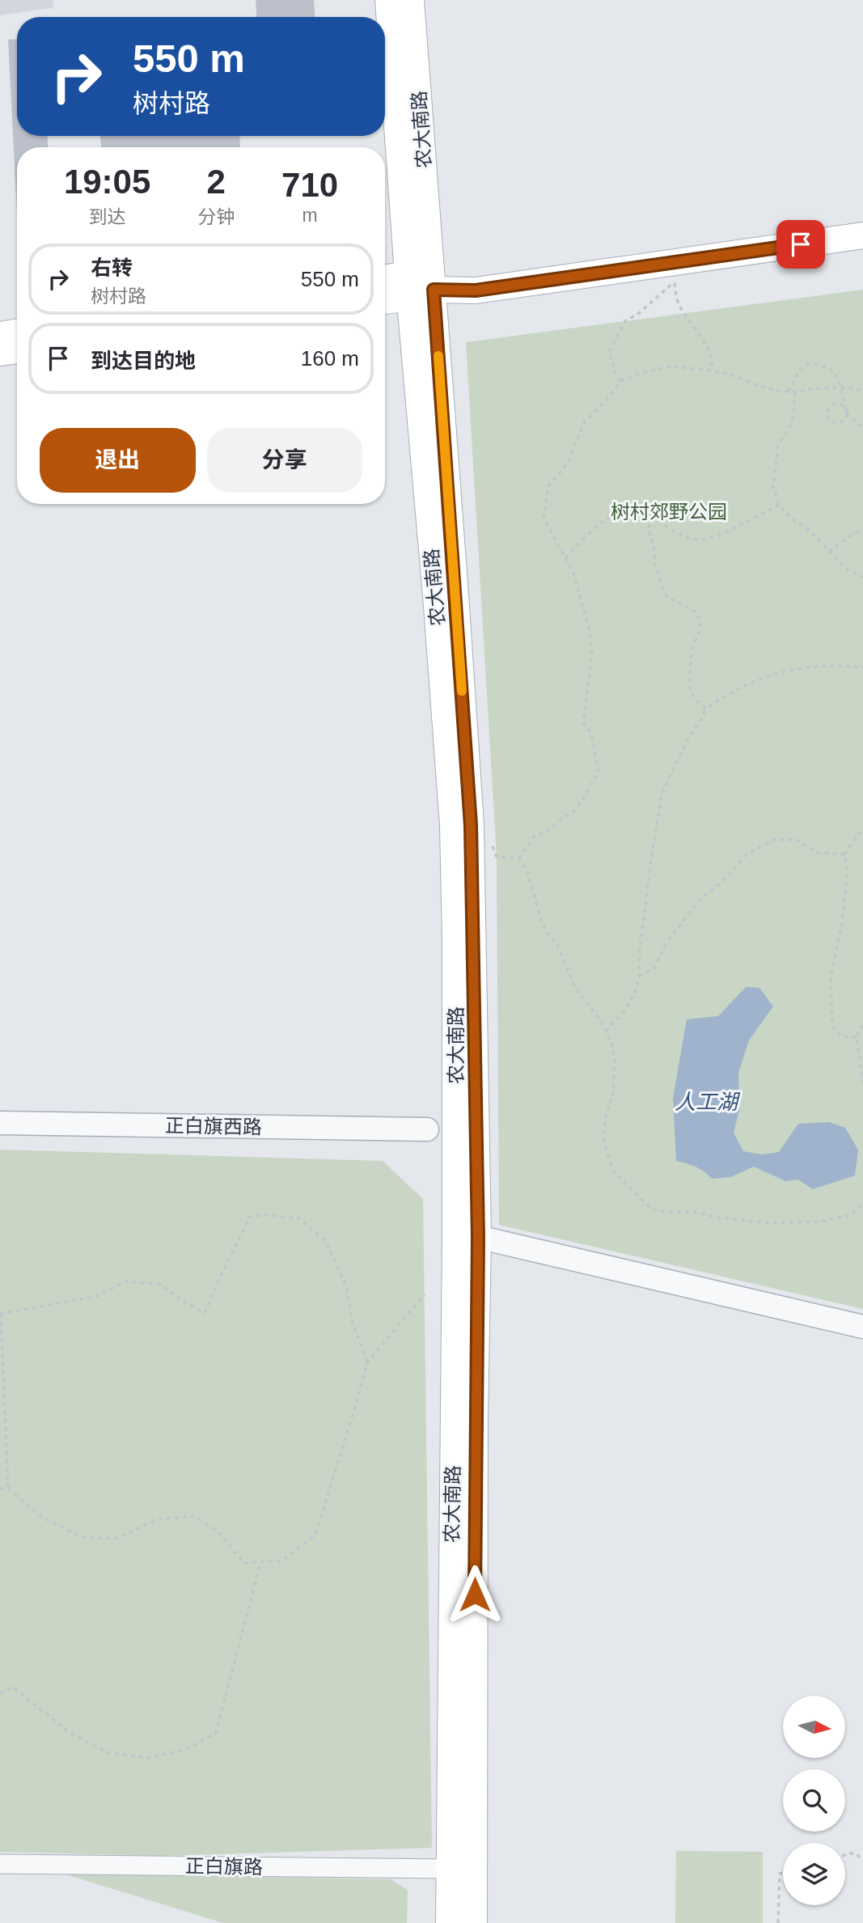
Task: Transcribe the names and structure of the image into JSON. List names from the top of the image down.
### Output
{
  "streets": {
    "main road": ["农大南路"],
    "street": ["正白旗西路", "正白旗路"]
  },
  "crossings": [
    ["农大南路", "正白旗路"]
  ],
  "water": ["人工湖"],
  "parks": ["树村郊野公园"],
  "north": "right",
  "page": {
    "turn": ["550 m", "树村路"],
    "eta": [
      "19:05",
      "到达",
      "2",
      "分钟",
      "710",
      "m"
    ],
    "list": [
      {
        "name": "右转",
        "note": "树村路",
        "value": "550 m"
      },
      {
        "name": "到达目的地",
        "value": "160 m"
      }
    ],
    "buttons": ["退出", "分享"]
  }
}
